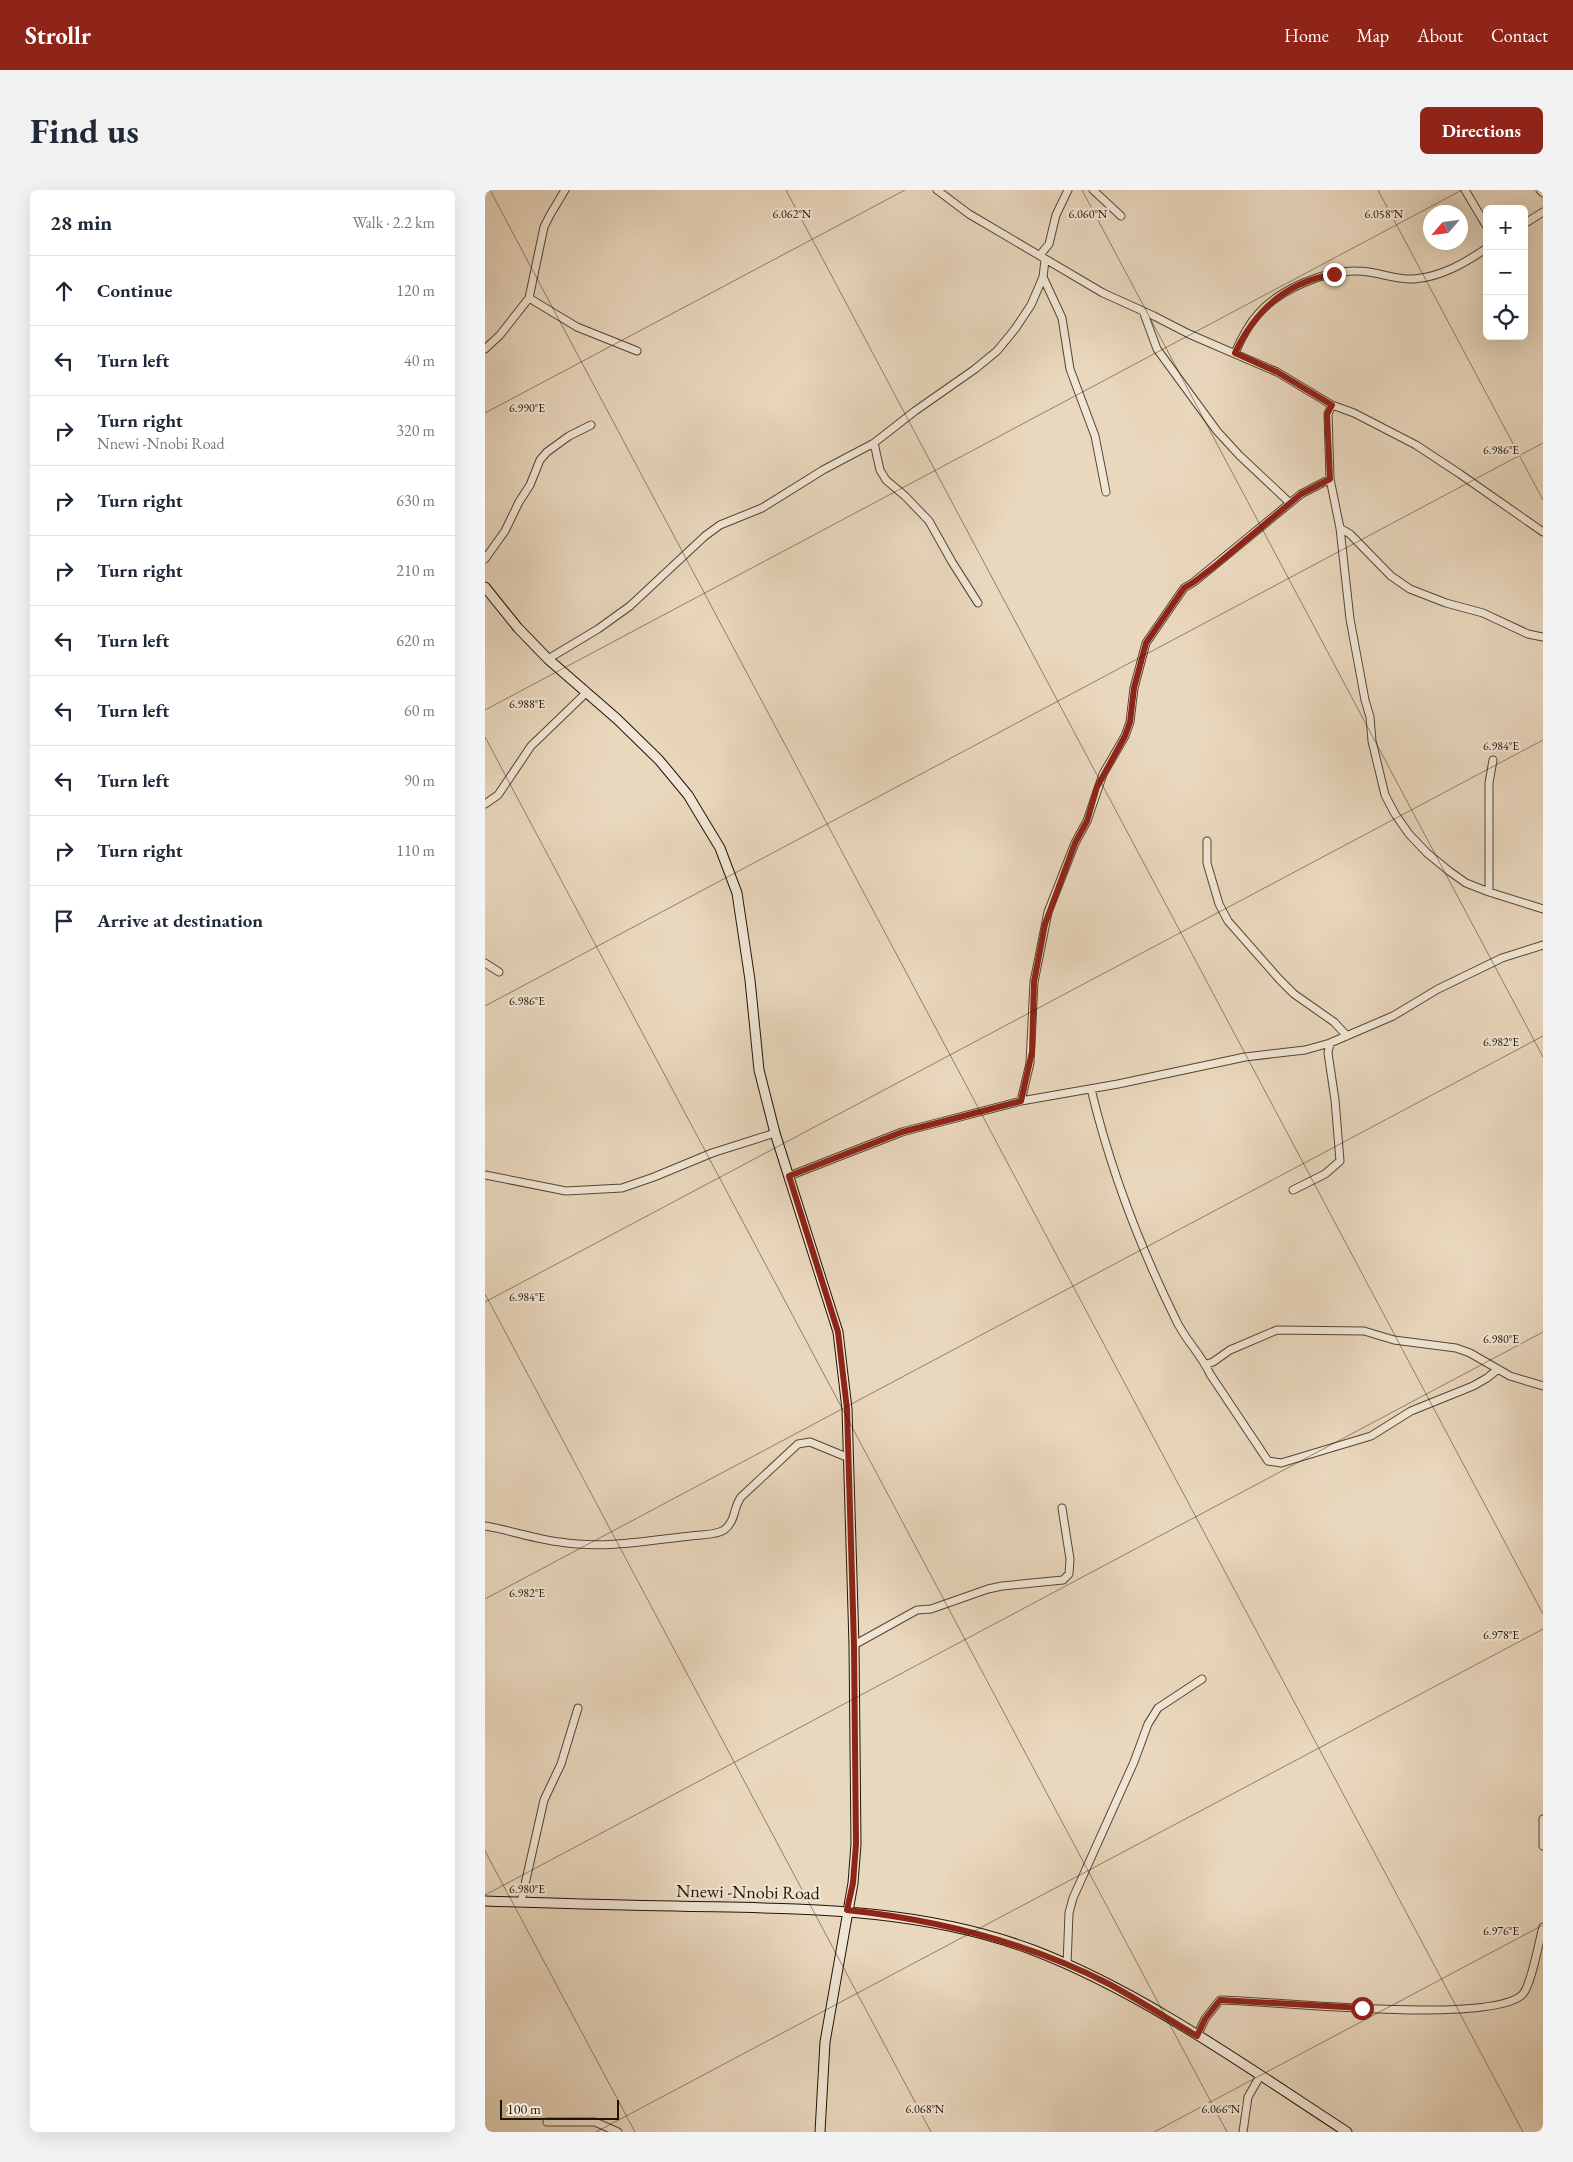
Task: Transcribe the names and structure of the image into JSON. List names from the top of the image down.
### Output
{
  "streets": {
    "street": ["Nnewi -Nnobi Road"]
  },
  "scale_bar": "100 m",
  "north": "bottom left",
  "page": {
    "header": "Strollr",
    "nav": [
      "Home",
      "Map",
      "About",
      "Contact"
    ],
    "buttons": "Directions",
    "title": "Find us",
    "heading": ["28 min", "Walk · 2.2 km"],
    "map_buttons": ["+", "−"],
    "list": [
      ["Continue", "120 m"],
      ["Turn left", "40 m"],
      ["Turn right", "Nnewi -Nnobi Road", "320 m"],
      ["Turn right", "630 m"],
      ["Turn right", "210 m"],
      ["Turn left", "620 m"],
      ["Turn left", "60 m"],
      ["Turn left", "90 m"],
      ["Turn right", "110 m"],
      "Arrive at destination"
    ],
    "scale": "100 m"
  },
  "coordinates": [
    "6.062°N",
    "6.060°N",
    "6.058°N",
    "6.990°E",
    "6.986°E",
    "6.988°E",
    "6.984°E",
    "6.982°E",
    "6.980°E",
    "6.978°E",
    "6.976°E",
    "6.068°N",
    "6.066°N"
  ]
}
